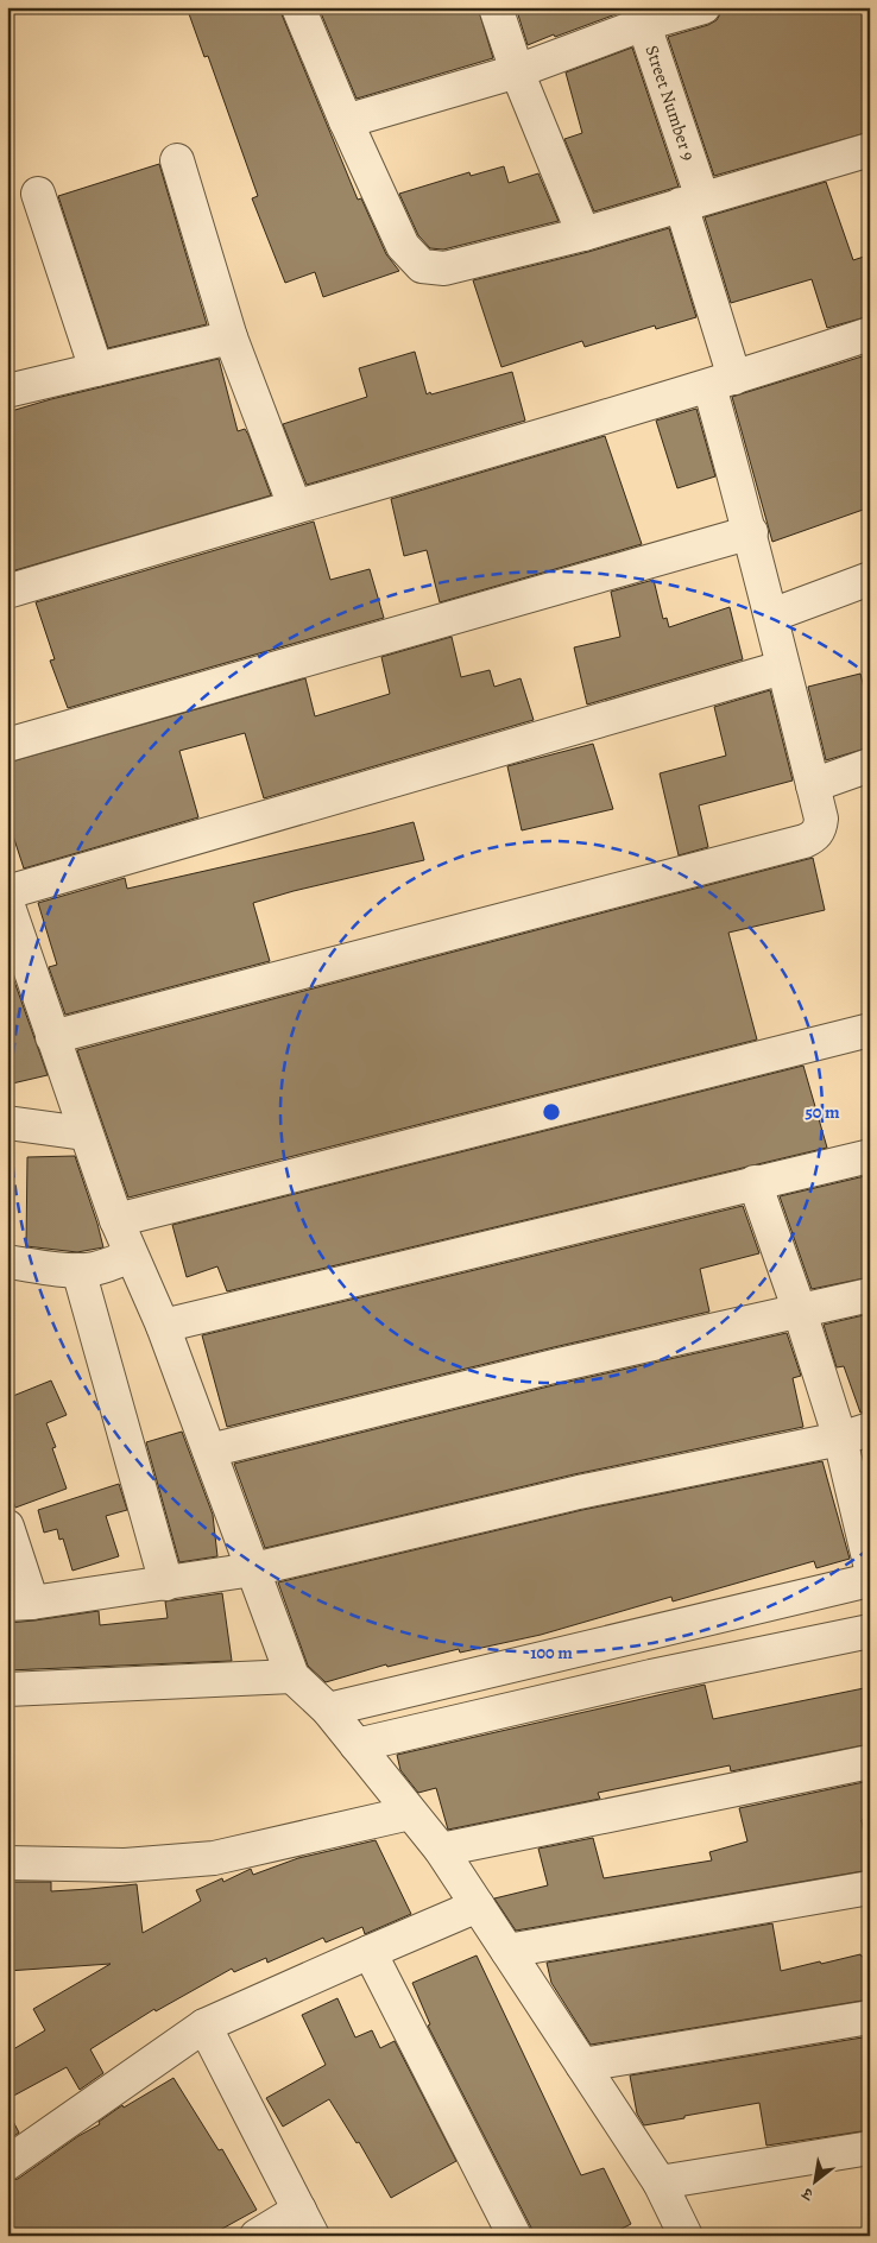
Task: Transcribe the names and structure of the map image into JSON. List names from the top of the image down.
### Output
{
  "streets": {
    "street": ["Street Number 9"]
  },
  "north": "bottom left",
  "rings": ["50 m", "100 m"]
}
